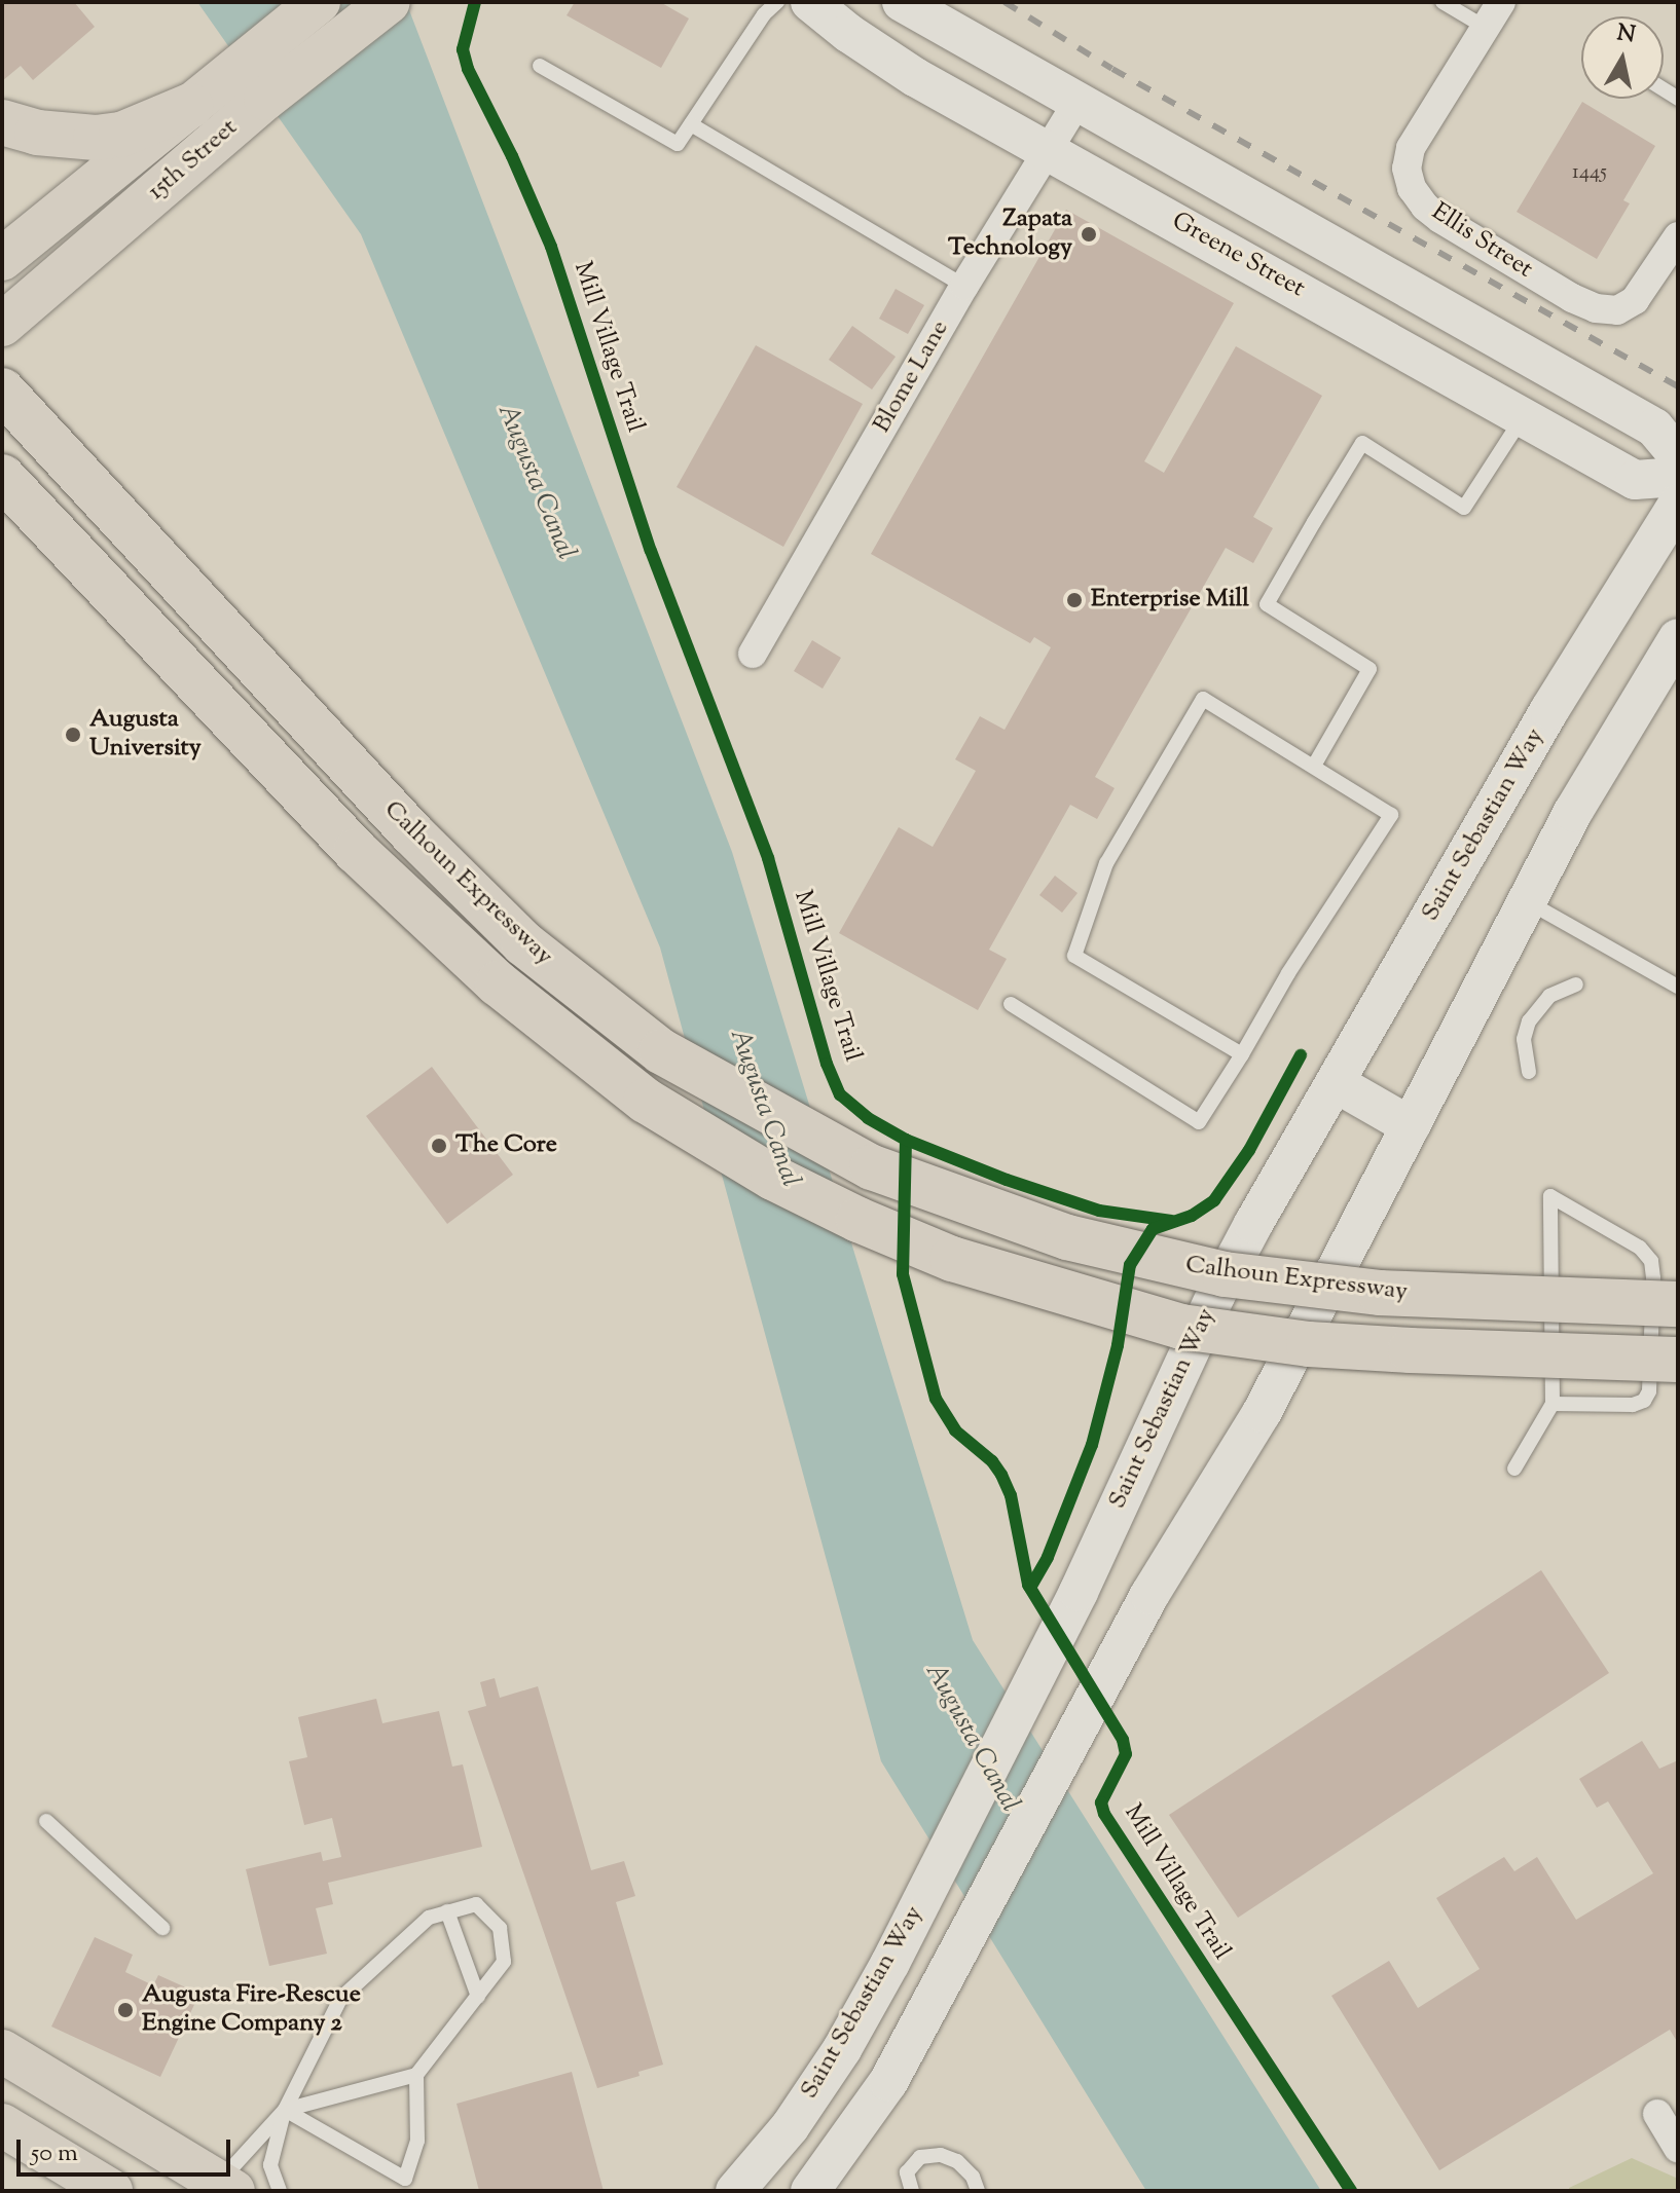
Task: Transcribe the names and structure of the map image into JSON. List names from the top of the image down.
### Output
{
  "streets": {
    "highway": ["Calhoun Expressway"],
    "main road": ["15th Street", "Greene Street", "Saint Sebastian Way"],
    "street": ["Ellis Street", "Blome Lane"],
    "cycle path": ["Mill Village Trail"]
  },
  "crossings": [
    ["Greene Street", "Blome Lane"]
  ],
  "water": ["Augusta Canal"],
  "places": [
    "Zapata Technology",
    "Enterprise Mill",
    "Augusta University",
    "The Core",
    "Augusta Fire-Rescue Engine Company 2"
  ],
  "house_numbers": ["1445"],
  "scale_bar": "50 m",
  "north": "top"
}
